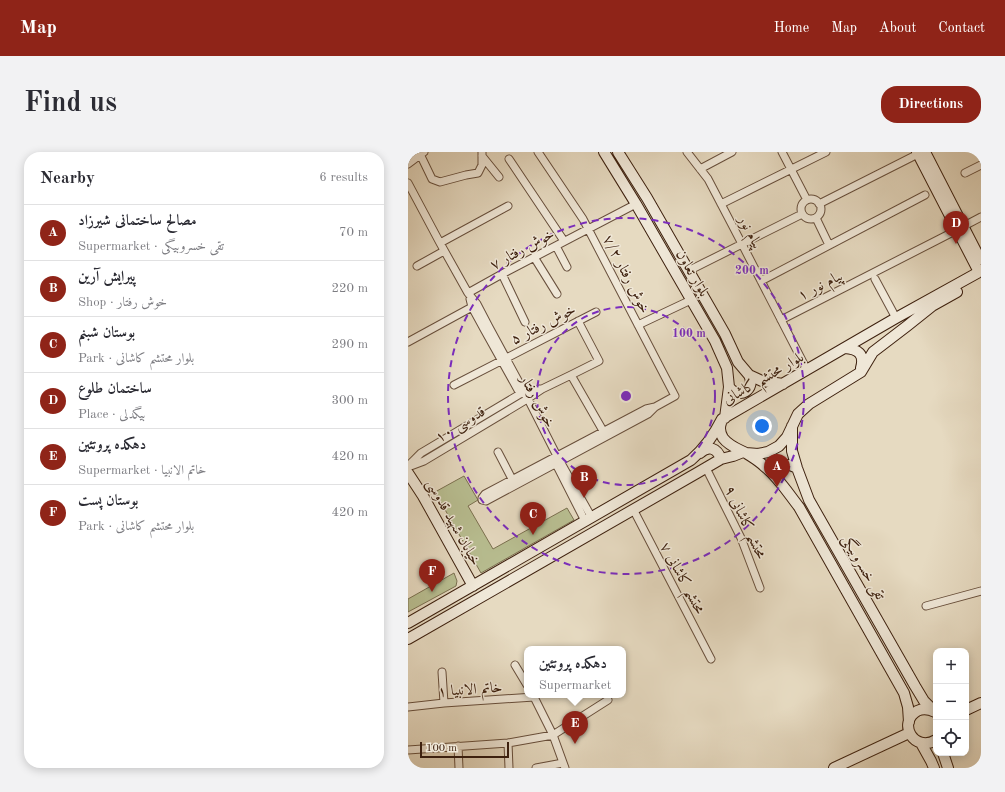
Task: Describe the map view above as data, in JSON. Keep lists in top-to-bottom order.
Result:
{
  "streets": {
    "main road": [
      "بلوار تعاون",
      "بلوار محتشم کاشانی",
      "خیابان شهید قدوسی",
      "تقی خسروبیگی"
    ],
    "street": [
      "پیام نور",
      "خوش رفتار ۷",
      "خوش رفتار ۷/۲",
      "پیام نور ۱",
      "خوش رفتار ۵",
      "خوش رفتار",
      "قدوسی ۱۰",
      "محتشم کاشانی ۹",
      "محتشم کاشانی ۷",
      "خاتم الانبیا ۱"
    ]
  },
  "crossings": [
    ["پیام نور", "پیام نور ۱"],
    ["پیام نور", "بلوار محتشم کاشانی"],
    ["خوش رفتار ۷", "بلوار تعاون"],
    ["خوش رفتار ۷", "خوش رفتار ۷/۲"],
    ["خوش رفتار ۷", "خوش رفتار"],
    ["بلوار تعاون", "بلوار محتشم کاشانی"],
    ["بلوار تعاون", "تقی خسروبیگی"],
    ["خوش رفتار ۵", "خوش رفتار"],
    ["خوش رفتار ۵", "قدوسی ۱۰"],
    ["بلوار محتشم کاشانی", "خوش رفتار"],
    ["بلوار محتشم کاشانی", "خیابان شهید قدوسی"],
    ["بلوار محتشم کاشانی", "تقی خسروبیگی"],
    ["خوش رفتار", "قدوسی ۱۰"]
  ],
  "scale_bar": "100 m",
  "page": {
    "header": "Map",
    "nav": [
      "Home",
      "Map",
      "About",
      "Contact"
    ],
    "buttons": "Directions",
    "title": "Find us",
    "heading": ["Nearby", "6 results"],
    "list": [
      {
        "mark": "A",
        "name": "مصالح ساختمانی شیرزاد",
        "note": "Supermarket · تقی خسروبیگی",
        "value": "70 m"
      },
      {
        "mark": "B",
        "name": "پیرایش آرین",
        "note": "Shop · خوش رفتار",
        "value": "220 m"
      },
      {
        "mark": "C",
        "name": "بوستان شبنم",
        "note": "Park · بلوار محتشم کاشانی",
        "value": "290 m"
      },
      {
        "mark": "D",
        "name": "ساختمان طلوع",
        "note": "Place · بیگدلی",
        "value": "300 m"
      },
      {
        "mark": "E",
        "name": "دهکده پروتئین",
        "note": "Supermarket · خاتم الانبیا",
        "value": "420 m"
      },
      {
        "mark": "F",
        "name": "بوستان پست",
        "note": "Park · بلوار محتشم کاشانی",
        "value": "420 m"
      }
    ],
    "pins": [
      "D",
      "A",
      "B",
      "C",
      "F",
      "E"
    ],
    "popup": ["دهکده پروتئین", "Supermarket"],
    "map_buttons": ["+", "−"],
    "scale": "100 m"
  },
  "rings": ["200 m", "100 m"]
}
